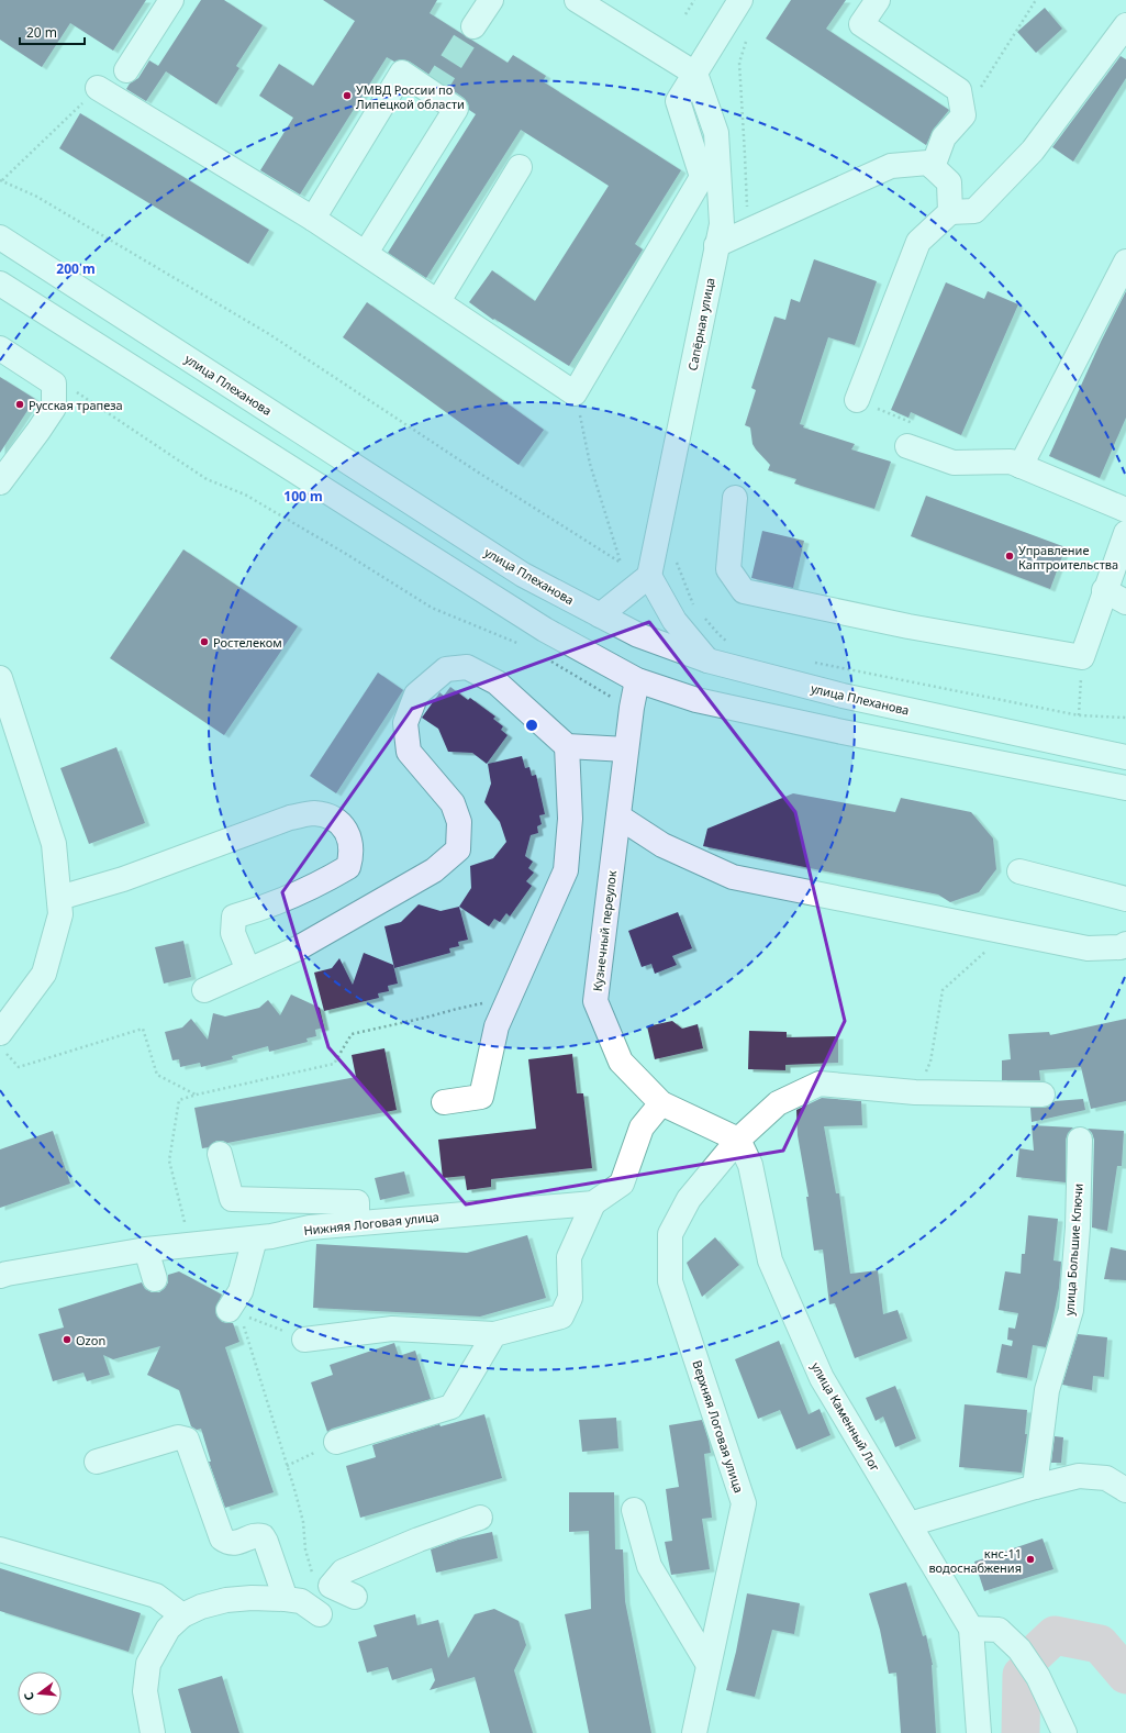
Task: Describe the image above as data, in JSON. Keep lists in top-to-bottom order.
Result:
{
  "streets": {
    "street": [
      "Сапёрная улица",
      "улица Плеханова",
      "Кузнечный переулок",
      "Нижняя Логовая улица",
      "улица Большие Ключи",
      "улица Каменный Лог",
      "Верхняя Логовая улица"
    ]
  },
  "crossings": [
    ["Кузнечный переулок", "Нижняя Логовая улица"],
    ["Кузнечный переулок", "улица Каменный Лог"],
    ["Кузнечный переулок", "Верхняя Логовая улица"],
    ["улица Каменный Лог", "Верхняя Логовая улица"]
  ],
  "places": [
    "УМВД России по Липецкой области",
    "Русская трапеза",
    "Управление Каптроительства",
    "Ростелеком",
    "Ozon",
    "кнс-11 водоснабжения"
  ],
  "scale_bar": "20 m",
  "north": "left",
  "rings": ["200 m", "100 m"]
}
